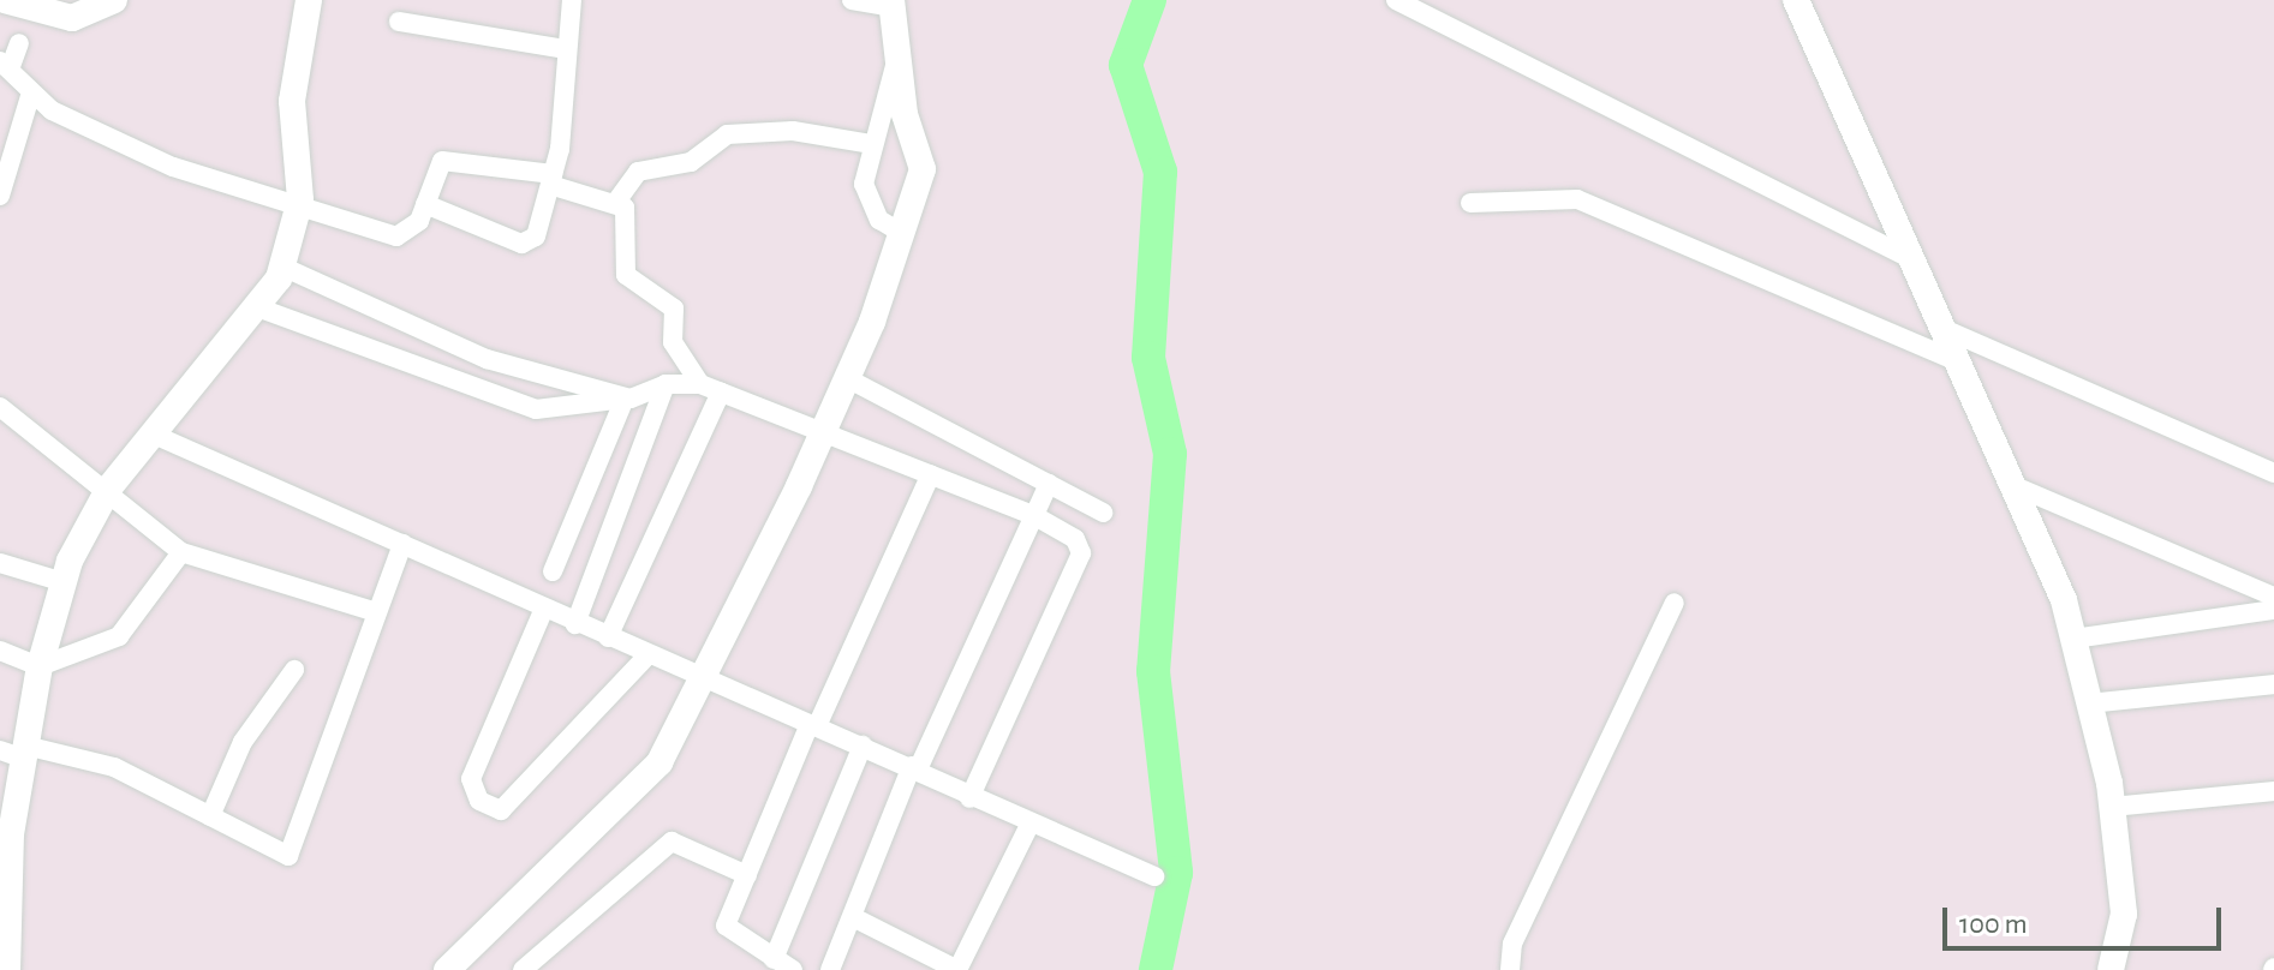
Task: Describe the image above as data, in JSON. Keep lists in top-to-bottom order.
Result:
{
  "scale_bar": "100 m"
}
